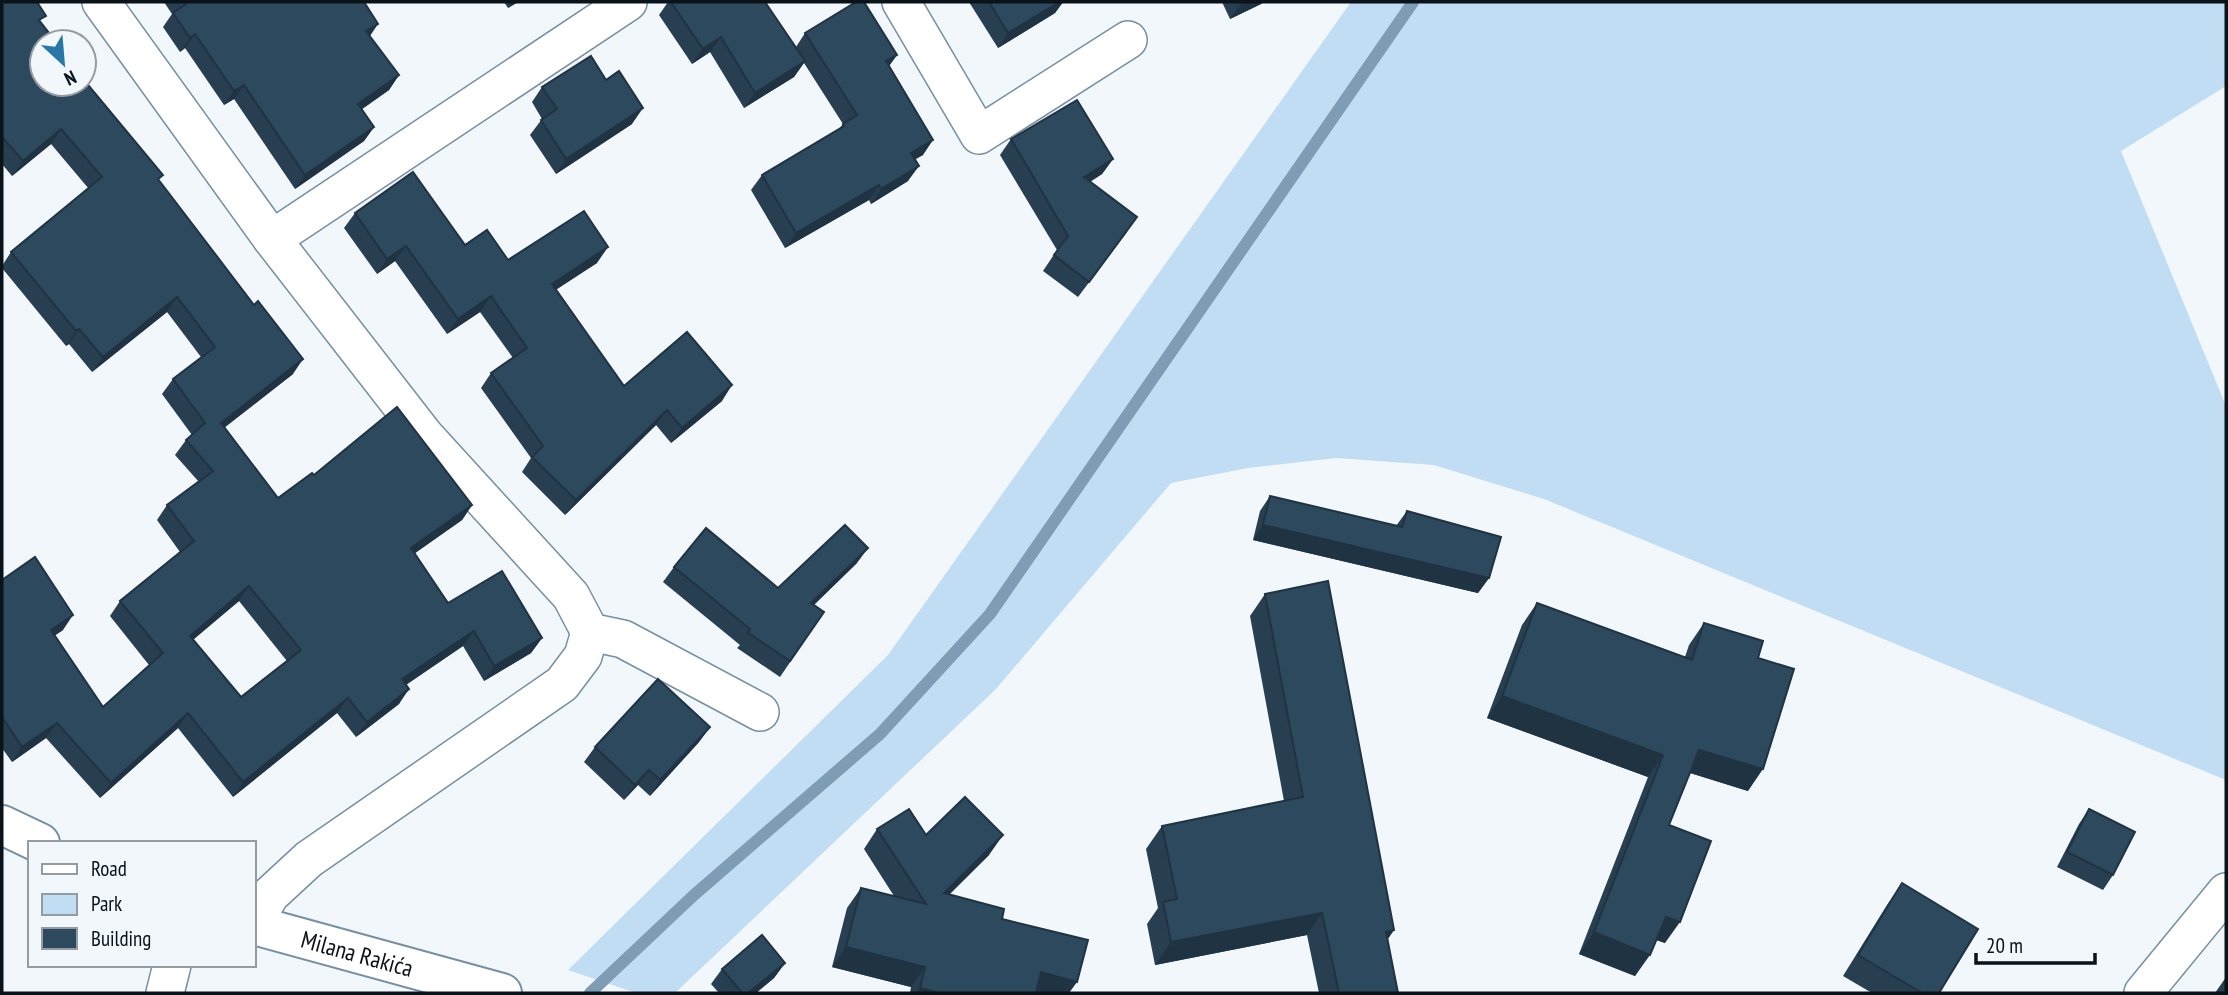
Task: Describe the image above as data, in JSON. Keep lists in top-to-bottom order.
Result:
{
  "streets": {
    "main road": ["Milana Rakića"]
  },
  "legend": ["Road", "Park", "Building"],
  "scale_bar": "20 m",
  "north": "bottom right"
}
